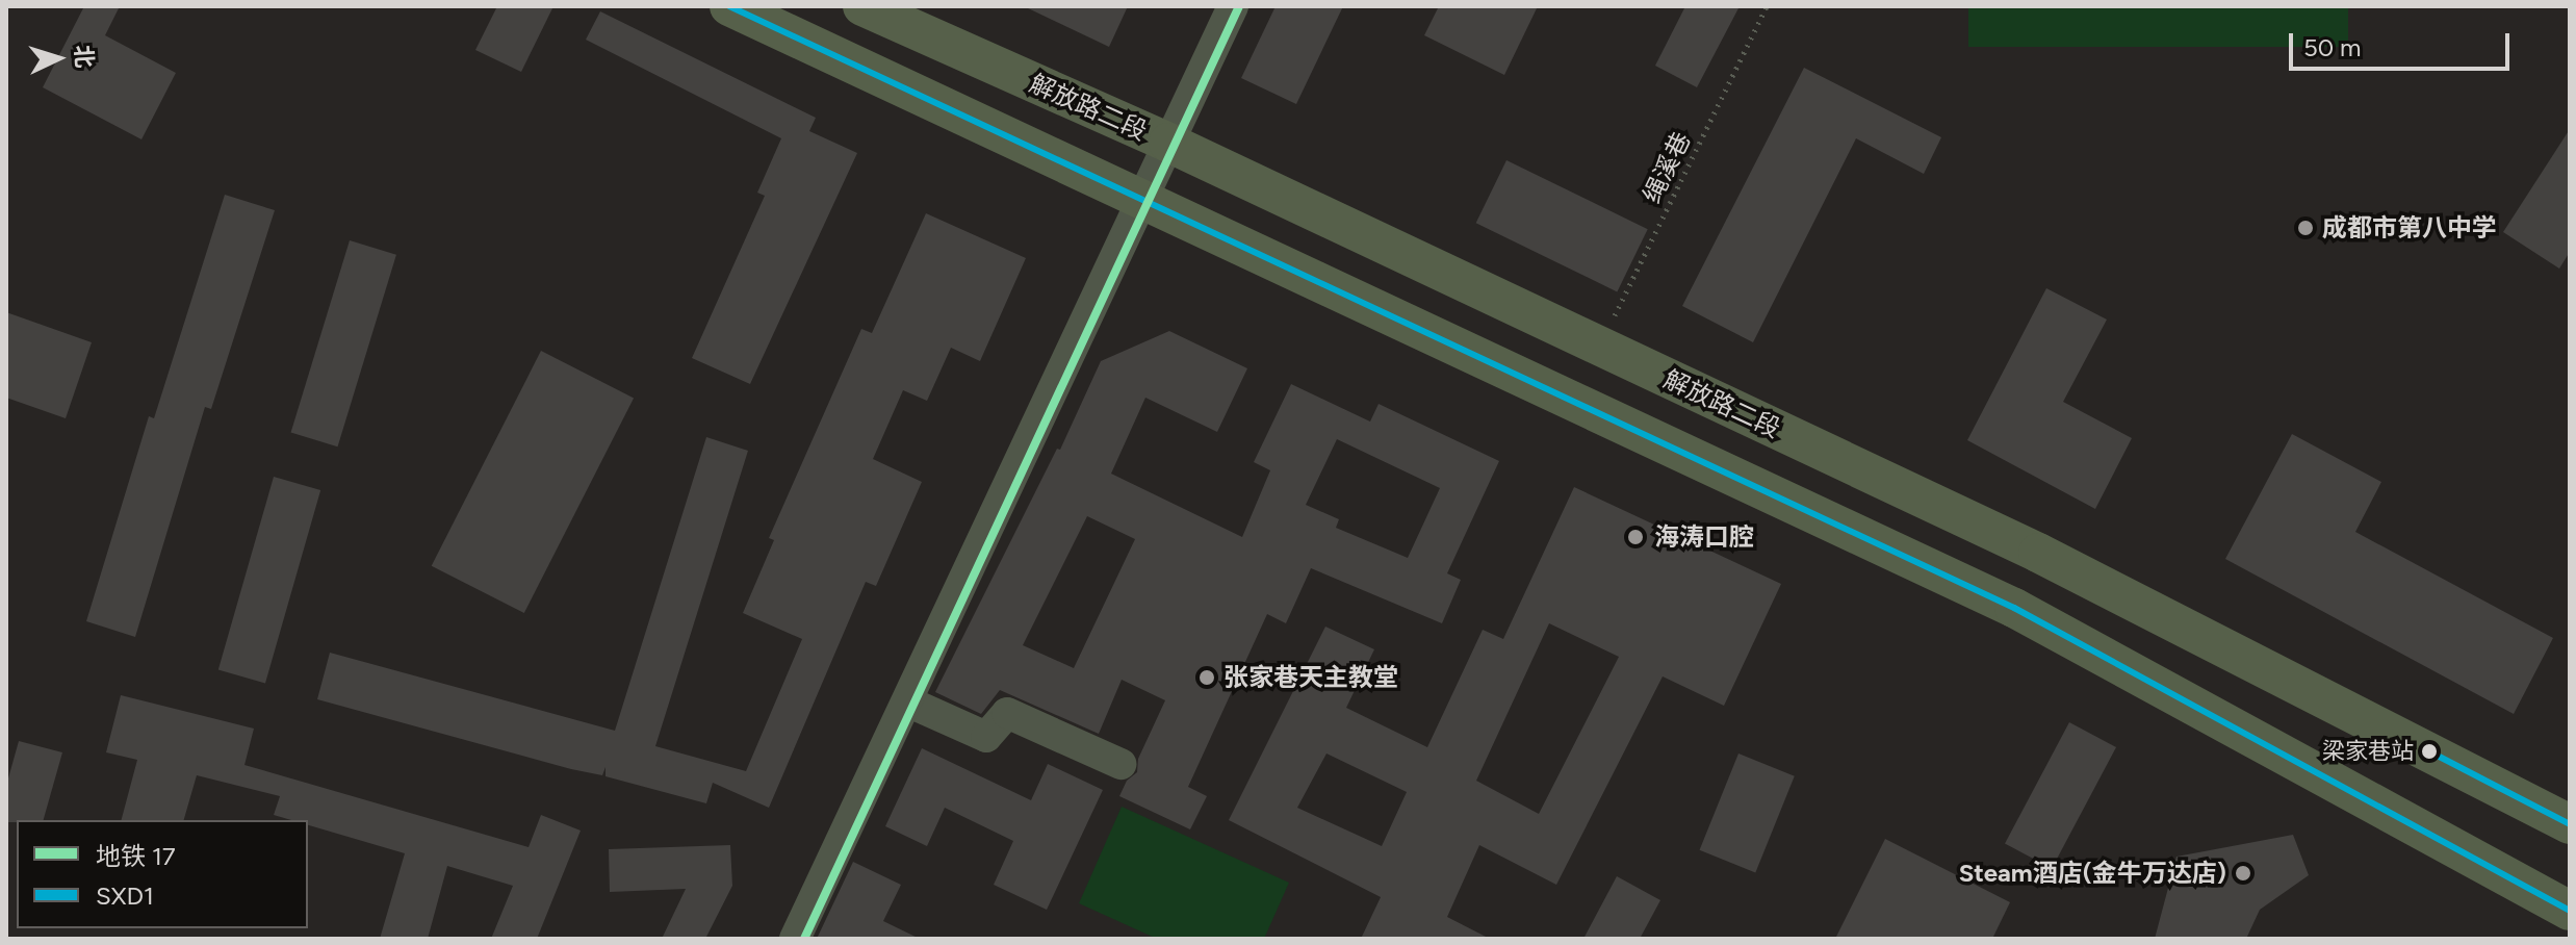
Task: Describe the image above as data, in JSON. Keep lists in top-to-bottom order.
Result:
{
  "streets": {
    "main road": ["解放路二段"],
    "path": ["绳溪巷"]
  },
  "crossings": [
    ["解放路二段", "绳溪巷"]
  ],
  "places": [
    "成都市第八中学",
    "海涛口腔",
    "张家巷天主教堂",
    "梁家巷站",
    "Steam酒店(金牛万达店)"
  ],
  "lines": ["metro line 17", "transit line SXD1"],
  "legend": ["地铁 17", "SXD1"],
  "scale_bar": "50 m",
  "north": "right"
}
